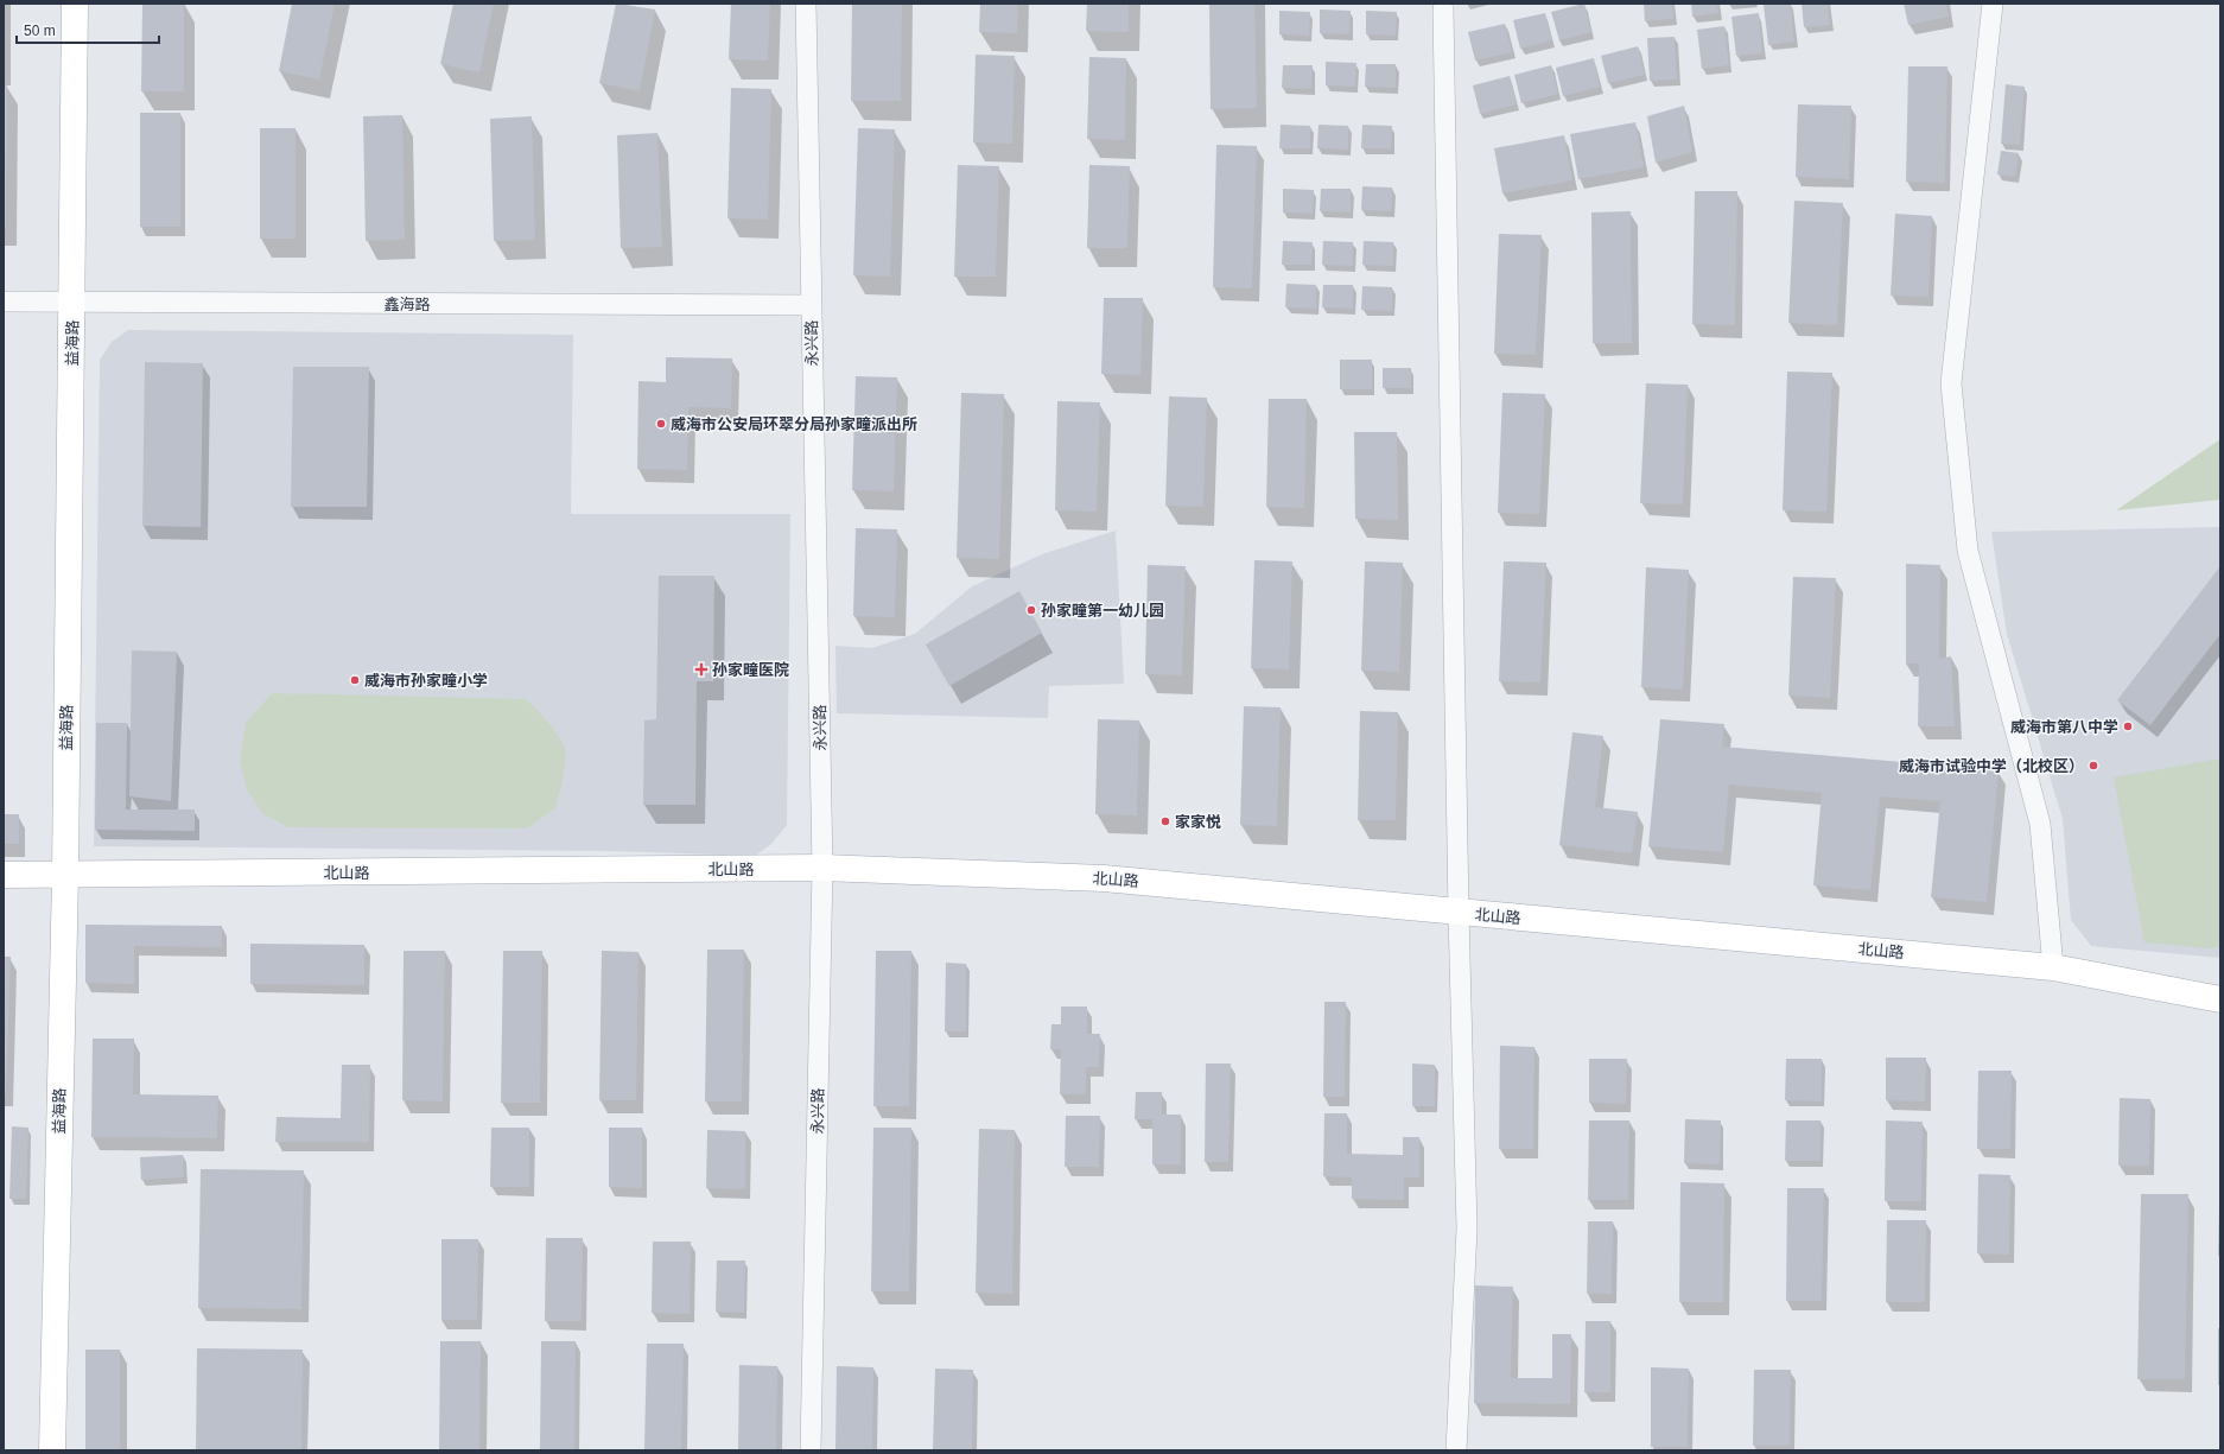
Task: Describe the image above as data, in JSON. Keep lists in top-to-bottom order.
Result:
{
  "streets": {
    "main road": ["益海路", "北山路"],
    "street": ["鑫海路", "永兴路"]
  },
  "crossings": [
    ["鑫海路", "益海路"],
    ["鑫海路", "永兴路"],
    ["益海路", "北山路"],
    ["永兴路", "北山路"]
  ],
  "places": {
    "other": [
      "威海市公安局环翠分局孙家疃派出所",
      "孙家疃第一幼儿园",
      "威海市孙家疃小学",
      "威海市第八中学",
      "威海市试验中学（北校区）",
      "家家悦"
    ],
    "health": ["孙家疃医院"]
  },
  "scale_bar": "50 m"
}
